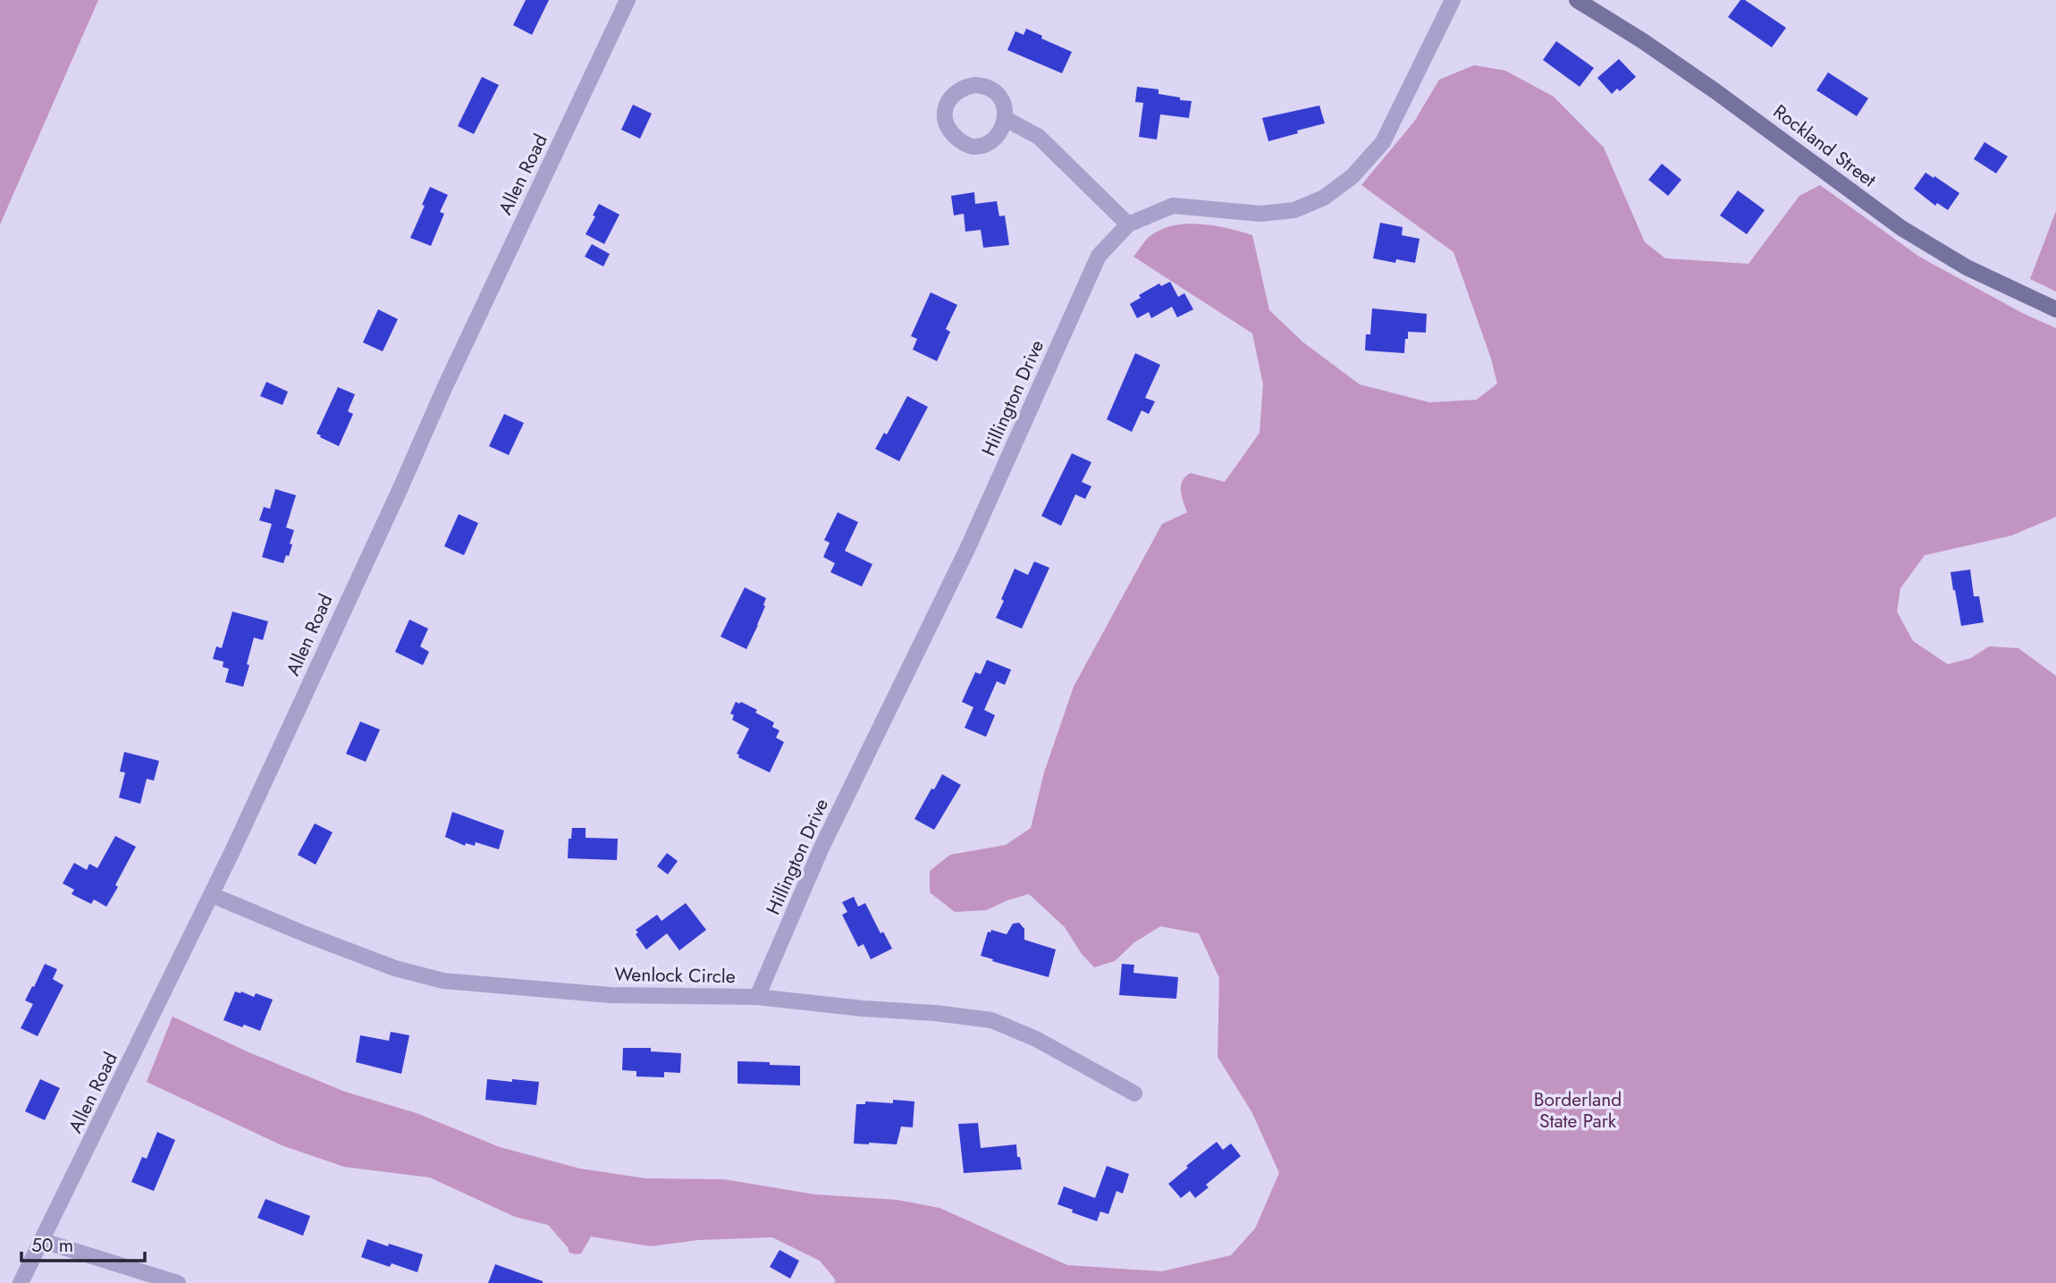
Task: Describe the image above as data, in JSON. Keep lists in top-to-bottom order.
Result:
{
  "streets": {
    "street": [
      "Rockland Street",
      "Allen Road",
      "Hillington Drive",
      "Wenlock Circle"
    ]
  },
  "crossings": [
    ["Allen Road", "Wenlock Circle"],
    ["Hillington Drive", "Wenlock Circle"]
  ],
  "parks": ["Borderland State Park"],
  "scale_bar": "50 m"
}
